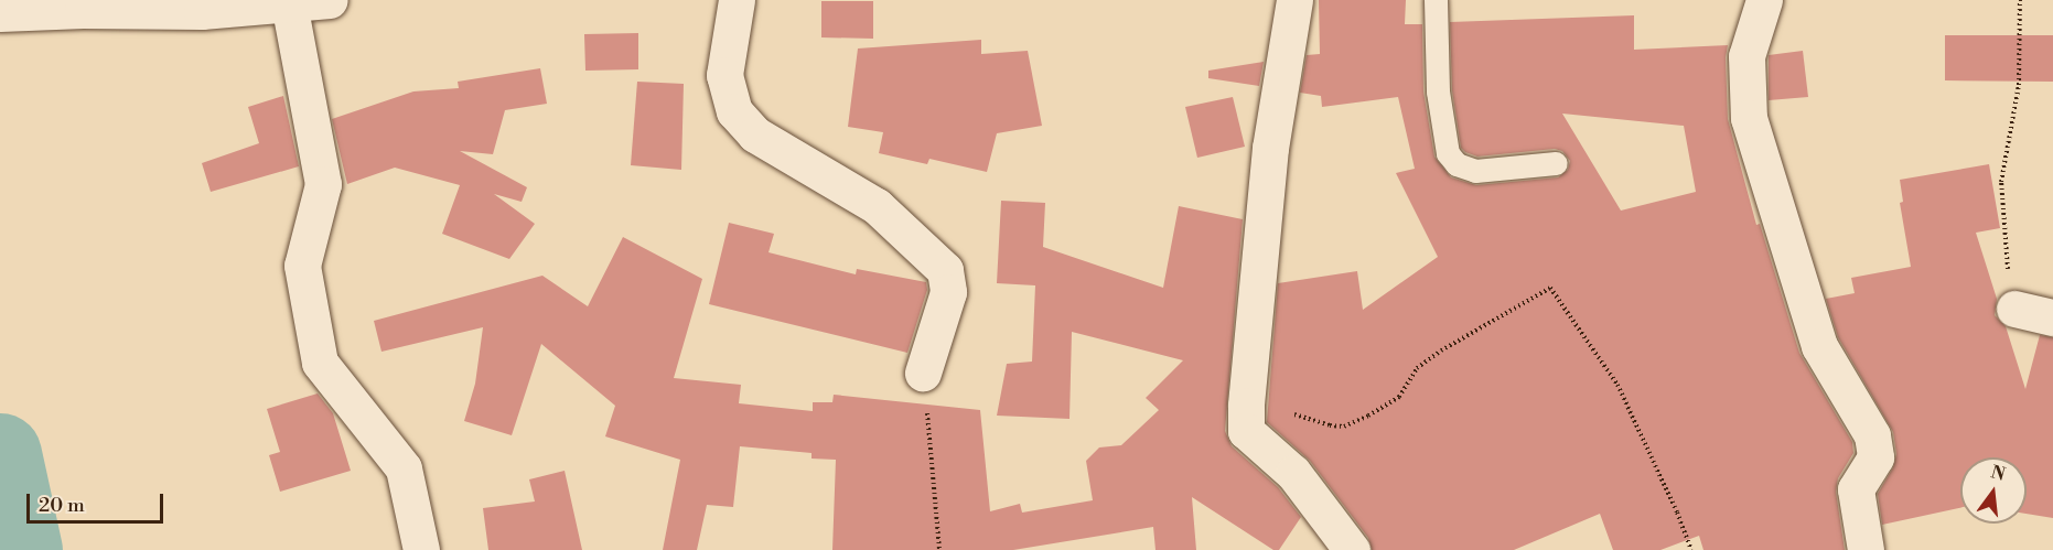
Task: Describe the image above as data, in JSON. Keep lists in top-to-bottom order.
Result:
{
  "scale_bar": "20 m",
  "north": "top"
}
